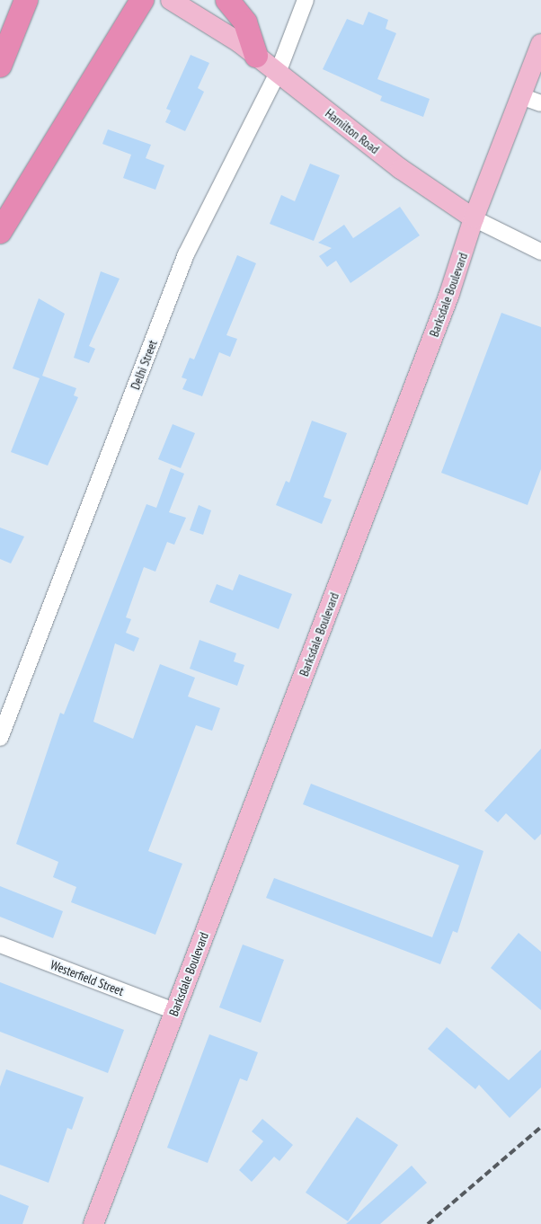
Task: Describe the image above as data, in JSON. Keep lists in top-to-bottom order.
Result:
{
  "streets": {
    "main road": ["Hamilton Road", "Barksdale Boulevard"],
    "street": ["Delhi Street", "Westerfield Street"]
  },
  "crossings": [
    ["Hamilton Road", "Barksdale Boulevard"],
    ["Hamilton Road", "Delhi Street"],
    ["Barksdale Boulevard", "Westerfield Street"]
  ]
}
